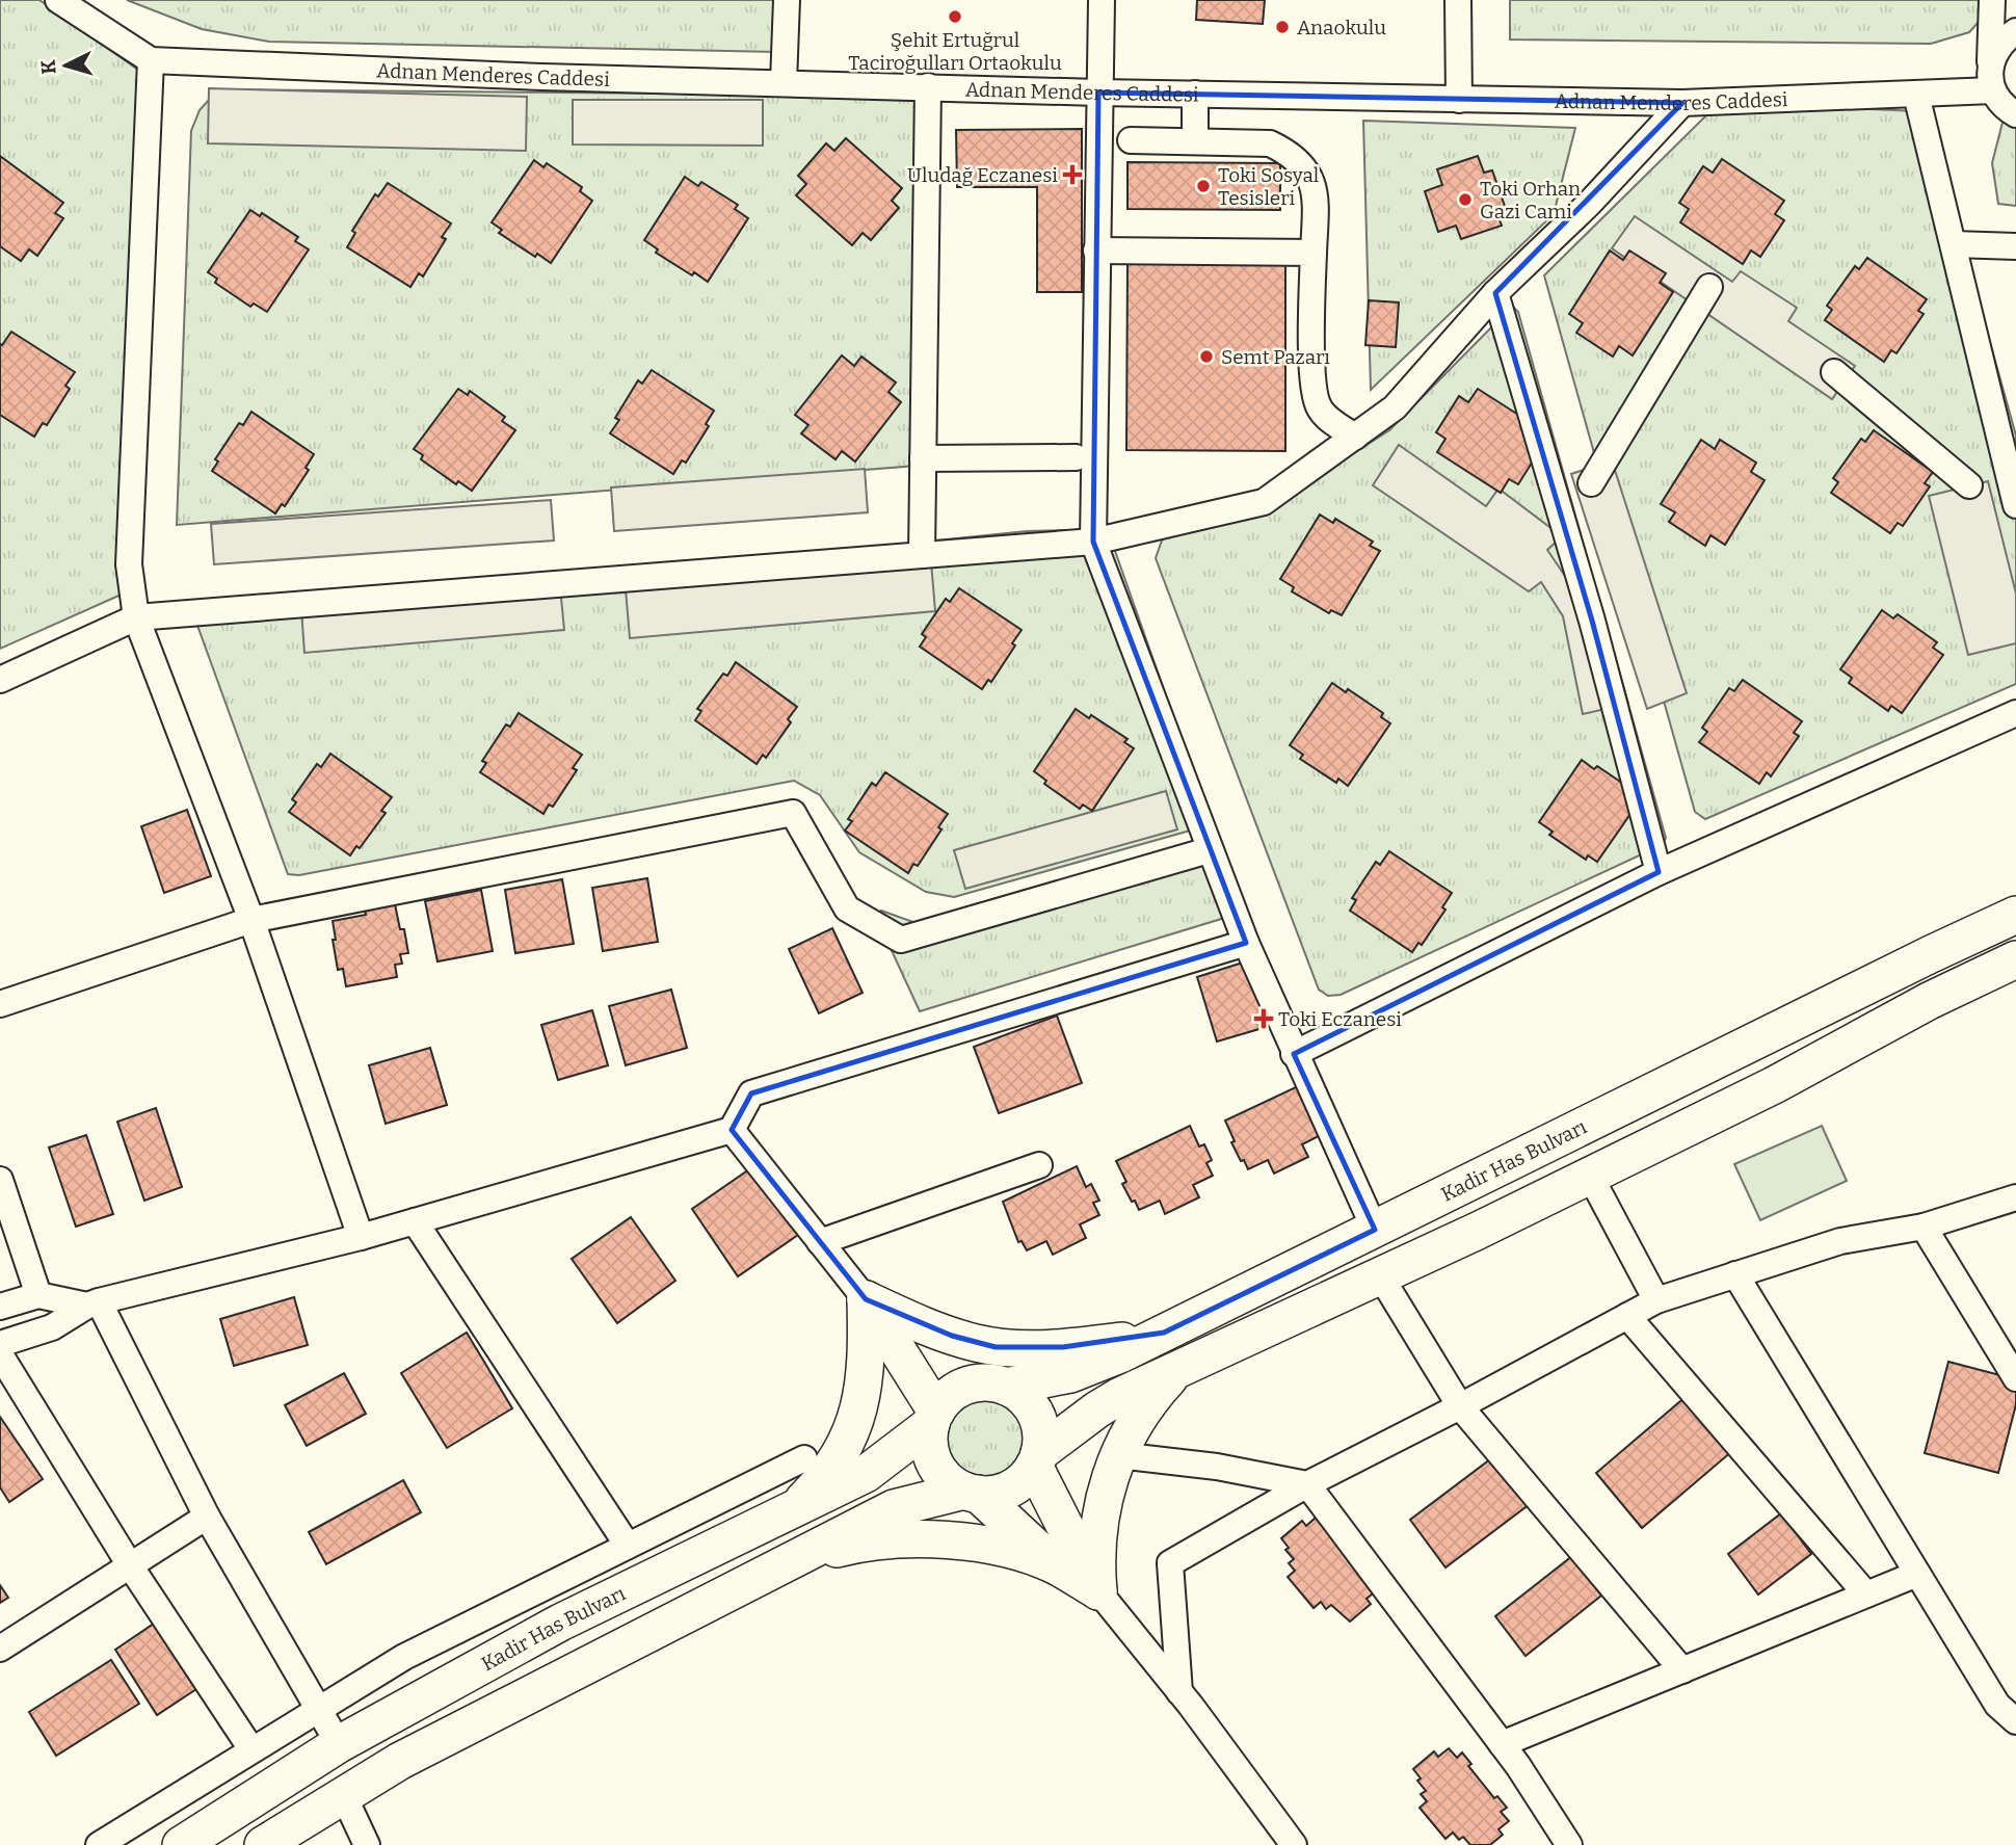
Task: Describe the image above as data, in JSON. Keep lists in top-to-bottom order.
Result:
{
  "streets": {
    "highway": ["Kadir Has Bulvarı"],
    "street": ["Adnan Menderes Caddesi"]
  },
  "places": {
    "other": [
      "Şehit Ertuğrul Taciroğulları Ortaokulu",
      "Anaokulu",
      "Toki Sosyal Tesisleri",
      "Toki Orhan Gazi Cami",
      "Semt Pazarı"
    ],
    "health": ["Uludağ Eczanesi", "Toki Eczanesi"]
  },
  "north": "left"
}
